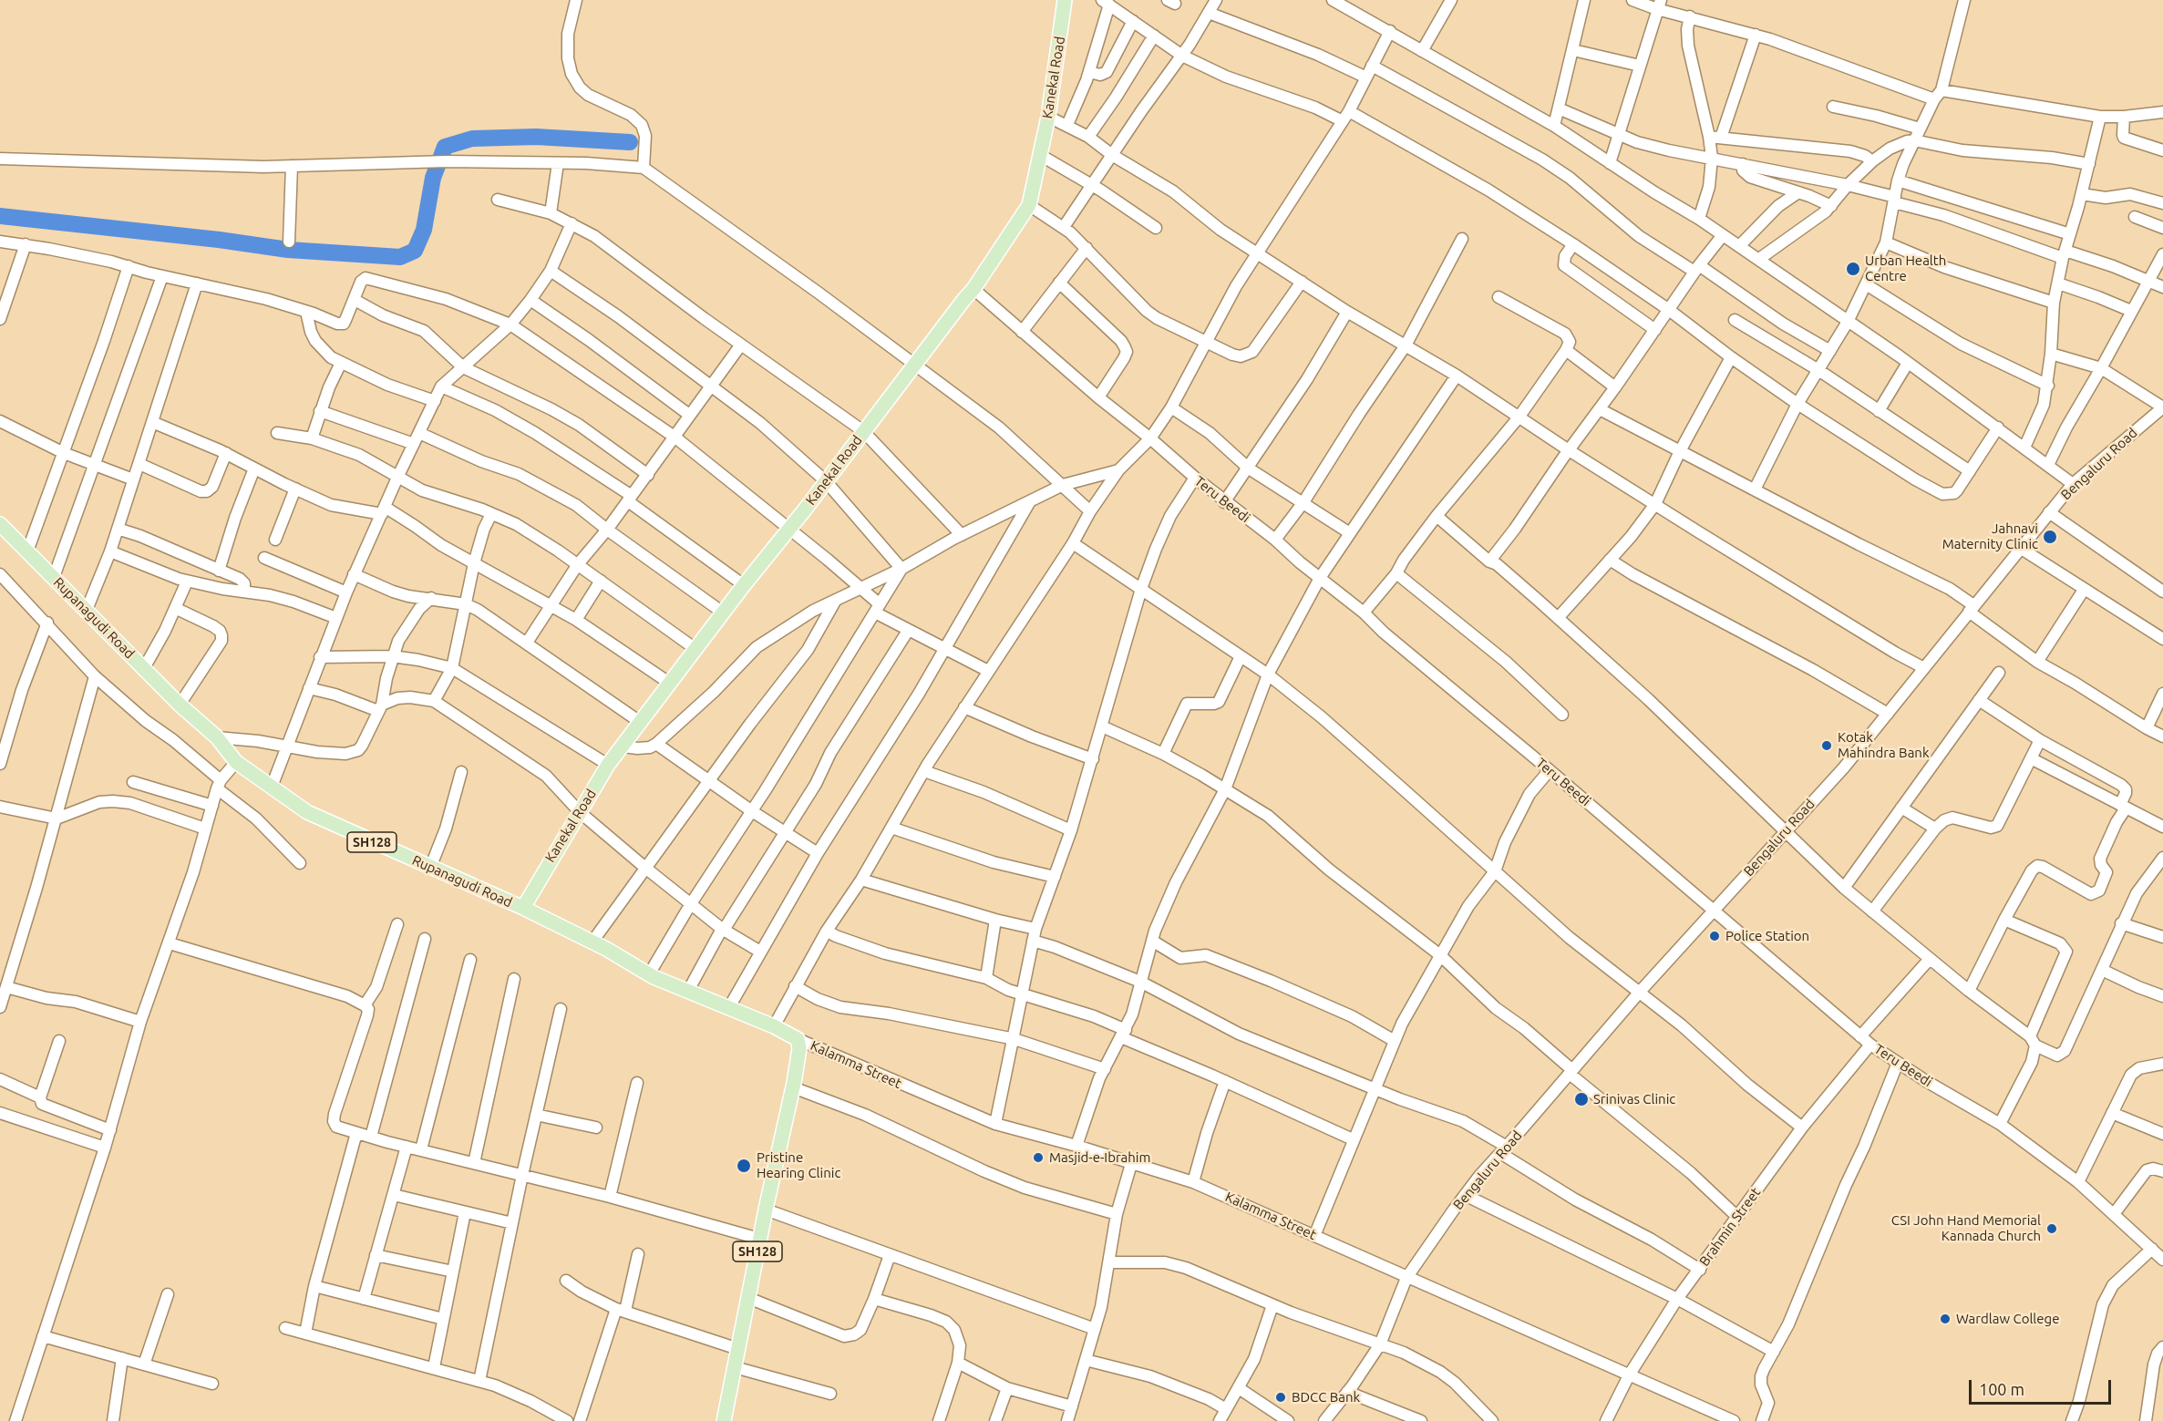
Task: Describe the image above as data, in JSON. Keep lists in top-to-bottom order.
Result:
{
  "streets": {
    "main road": ["Kanekal Road", "Rupanagudi Road", "SH128"],
    "street": [
      "Bengaluru Road",
      "Teru Beedi",
      "Kalamma Street",
      "Brahmin Street"
    ]
  },
  "crossings": [
    ["Kanekal Road", "Teru Beedi"],
    ["Kanekal Road", "Rupanagudi Road"],
    ["Bengaluru Road", "Teru Beedi"],
    ["Bengaluru Road", "Kalamma Street"],
    ["Teru Beedi", "Brahmin Street"],
    ["Rupanagudi Road", "SH128"],
    ["Rupanagudi Road", "Kalamma Street"],
    ["SH128", "Kalamma Street"],
    ["Kalamma Street", "Brahmin Street"]
  ],
  "places": [
    "Urban Health Centre",
    "Jahnavi Maternity Clinic",
    "Kotak Mahindra Bank",
    "Police Station",
    "Srinivas Clinic",
    "Masjid-e-Ibrahim",
    "Pristine Hearing Clinic",
    "CSI John Hand Memorial Kannada Church",
    "Wardlaw College",
    "BDCC Bank"
  ],
  "scale_bar": "100 m"
}
